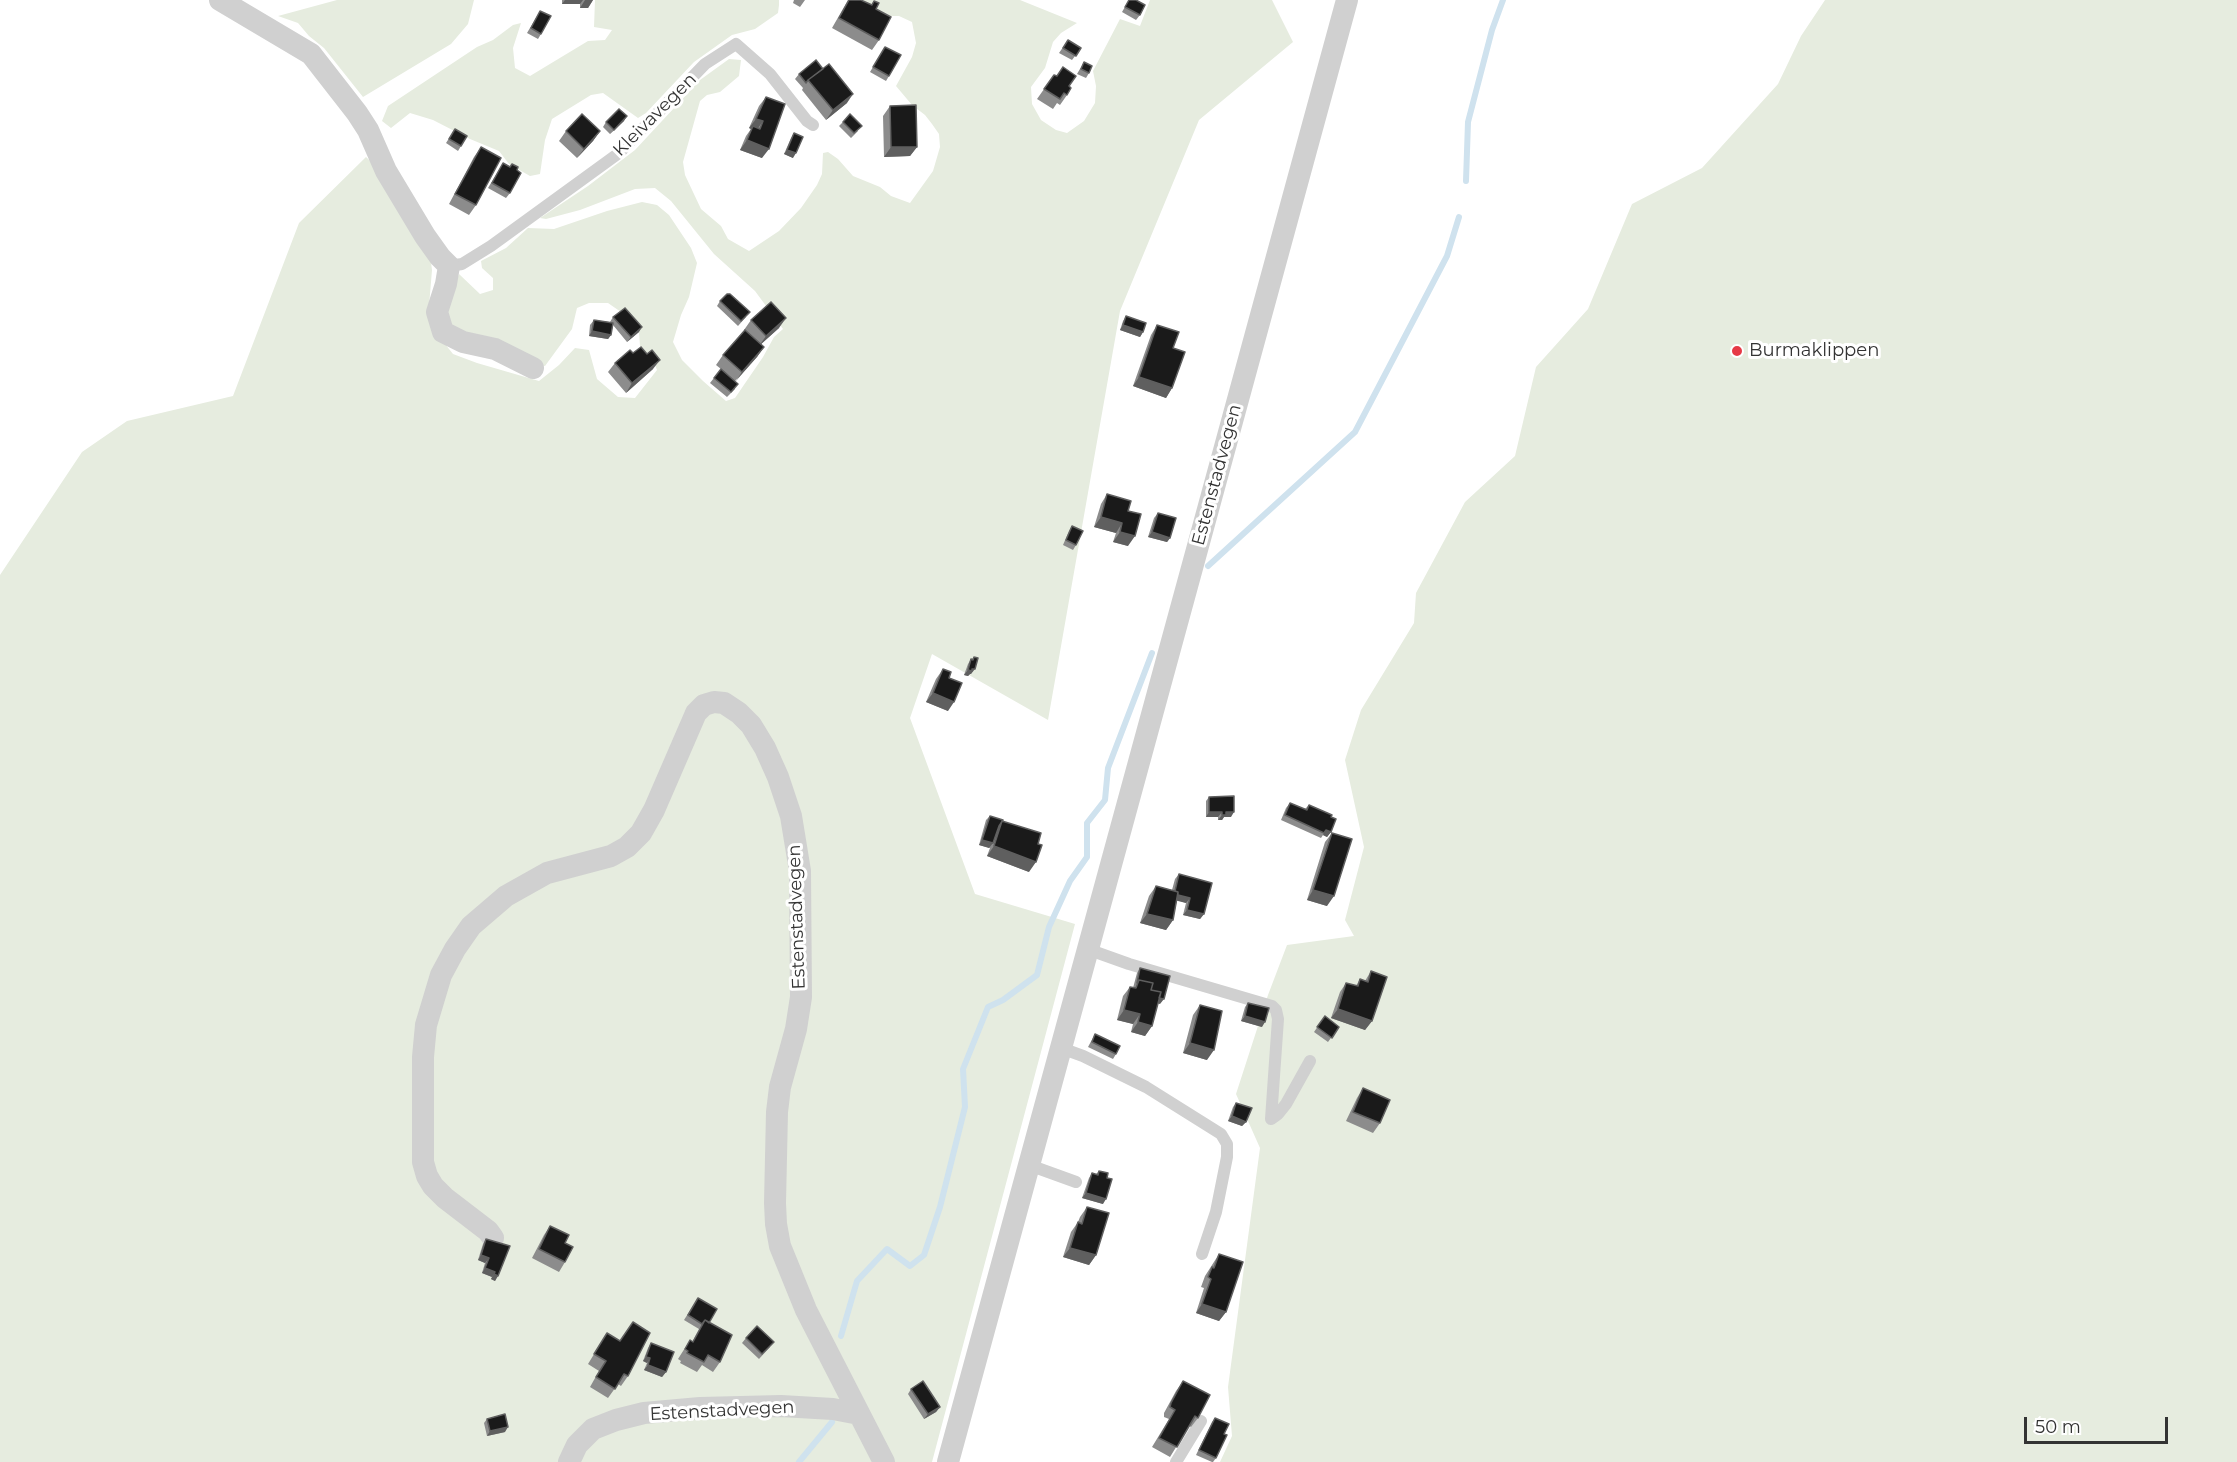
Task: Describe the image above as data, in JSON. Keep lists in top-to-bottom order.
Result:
{
  "streets": {
    "street": ["Estenstadvegen"],
    "lane": ["Kleivavegen"]
  },
  "places": ["Burmaklippen"],
  "scale_bar": "50 m"
}
